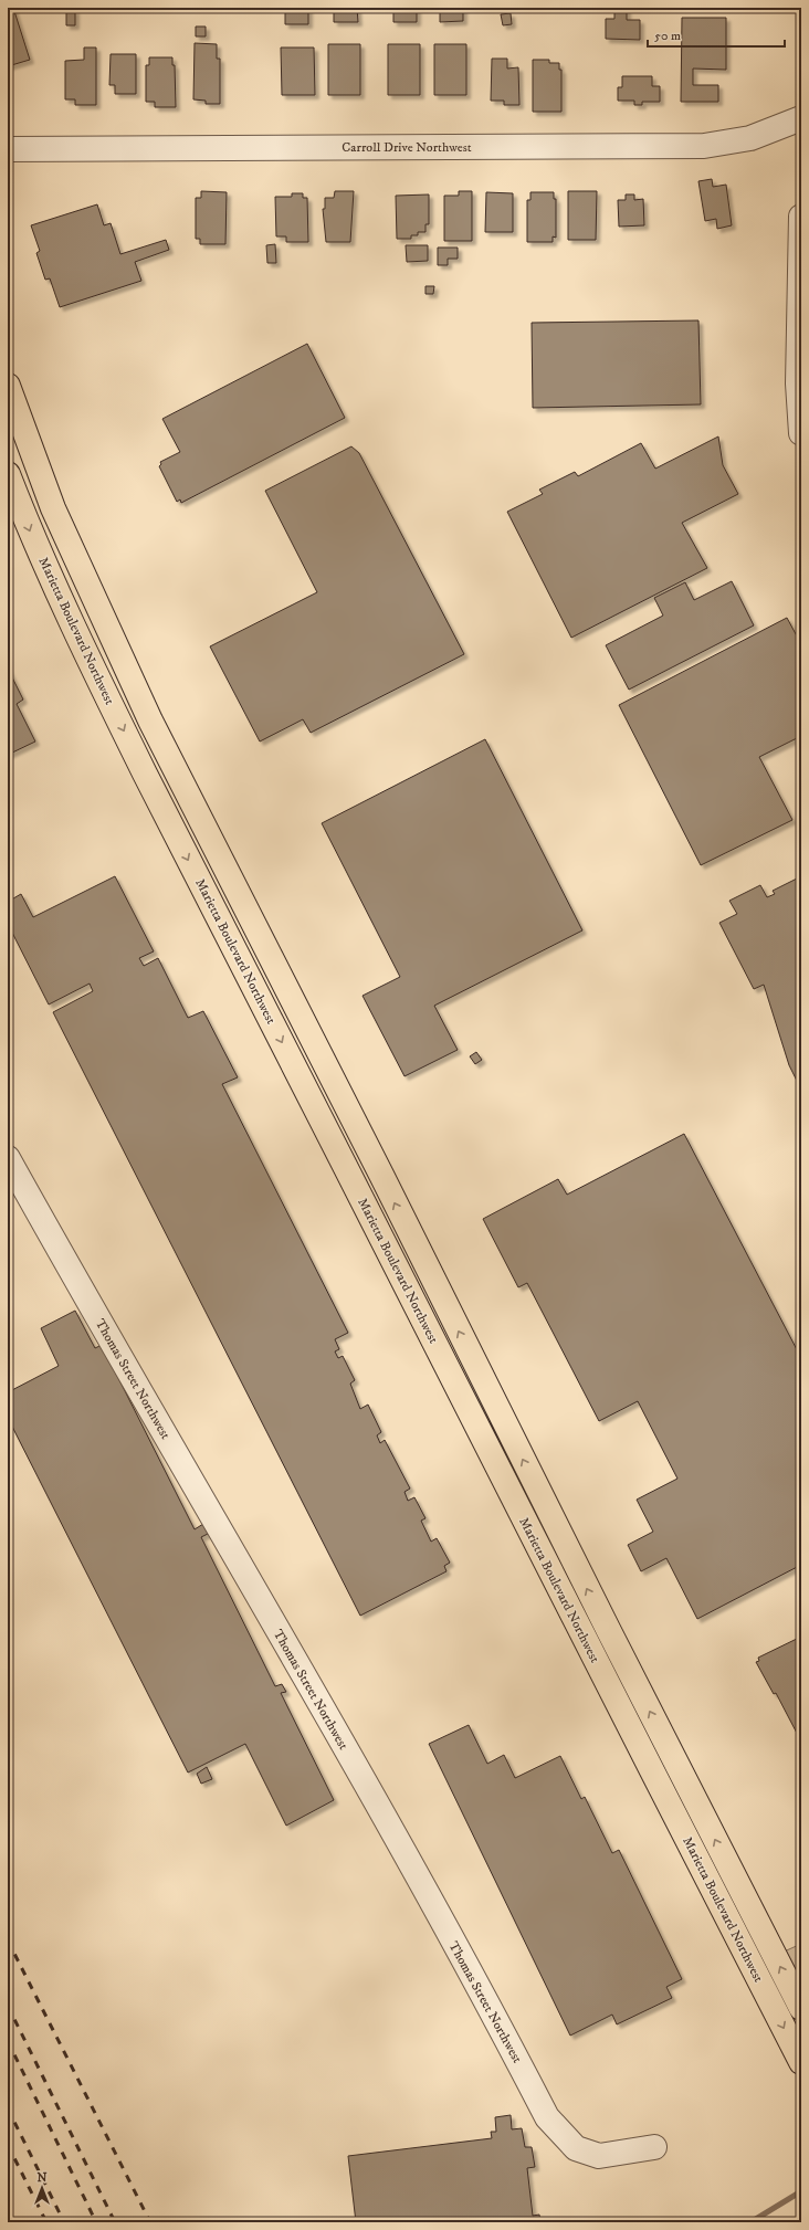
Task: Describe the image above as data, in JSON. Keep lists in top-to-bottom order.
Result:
{
  "streets": {
    "main road": ["Marietta Boulevard Northwest"],
    "street": ["Carroll Drive Northwest", "Thomas Street Northwest"]
  },
  "scale_bar": "50 m",
  "north": "top"
}
